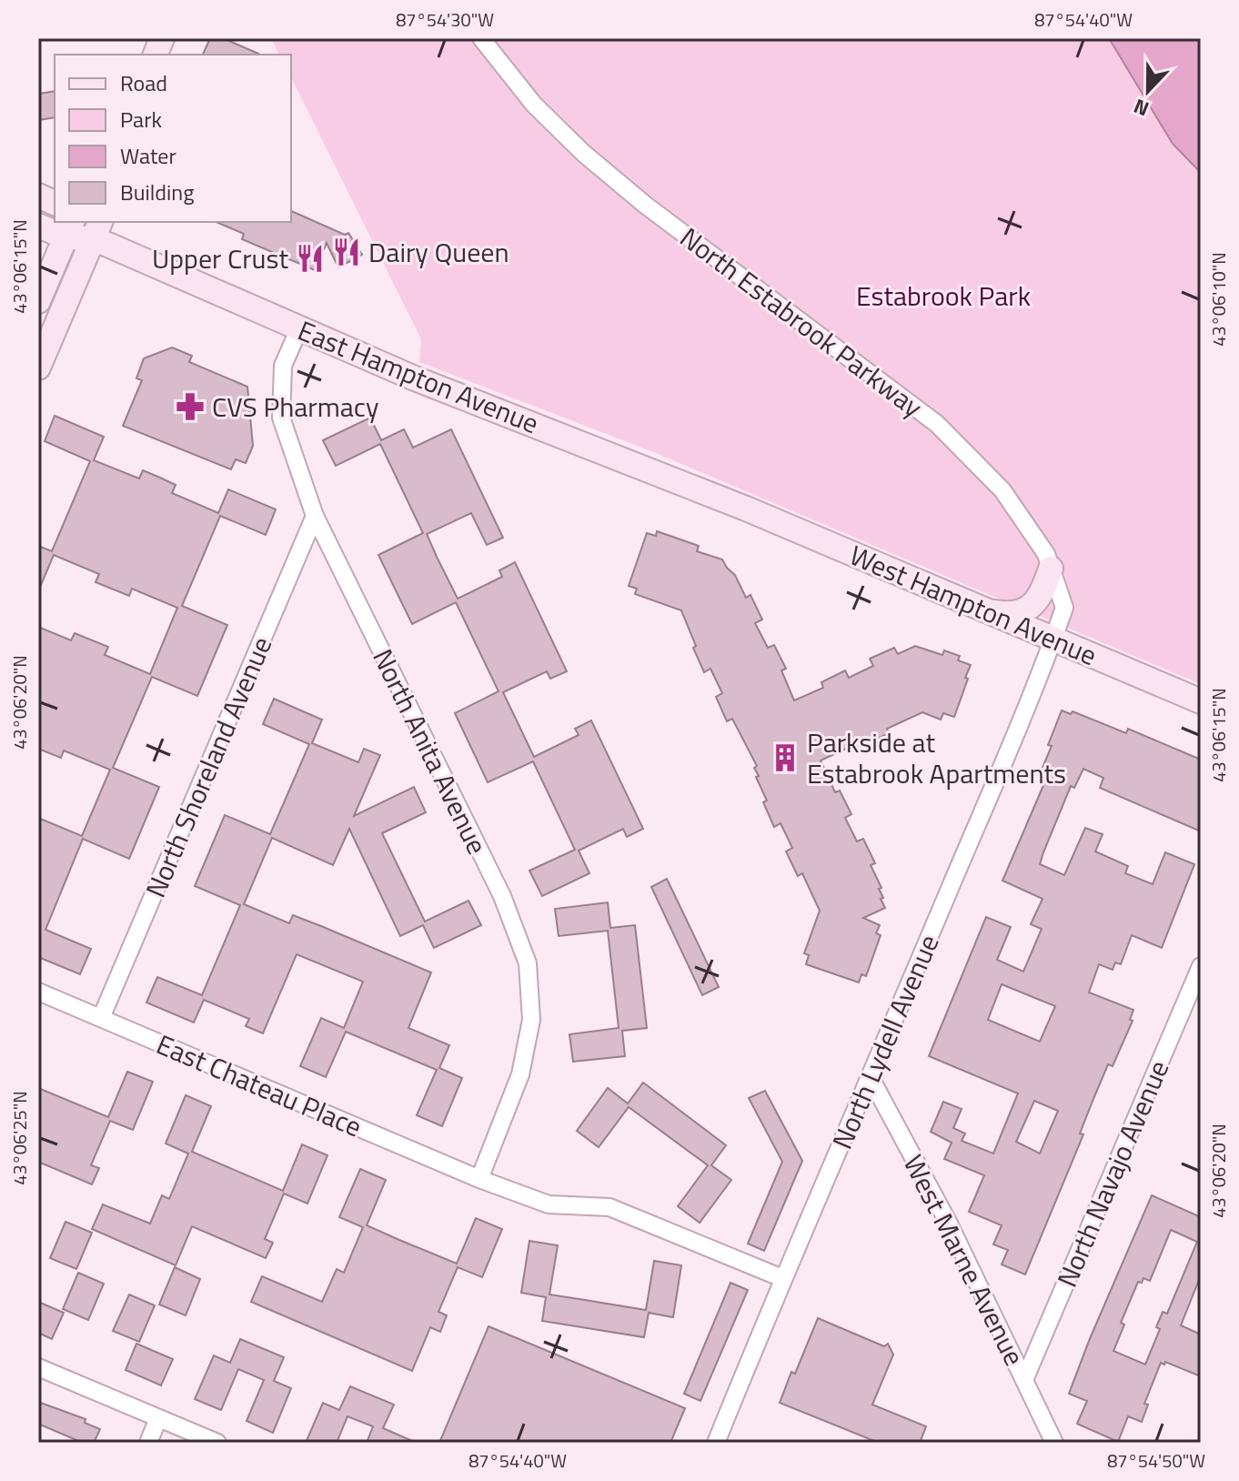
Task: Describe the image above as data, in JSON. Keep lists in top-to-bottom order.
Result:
{
  "streets": {
    "main road": ["East Hampton Avenue", "West Hampton Avenue"],
    "street": [
      "North Estabrook Parkway",
      "North Anita Avenue",
      "North Shoreland Avenue",
      "North Lydell Avenue",
      "East Chateau Place",
      "North Navajo Avenue",
      "West Marne Avenue"
    ]
  },
  "crossings": [
    ["North Estabrook Parkway", "West Hampton Avenue"],
    ["North Estabrook Parkway", "North Lydell Avenue"],
    ["East Hampton Avenue", "West Hampton Avenue"],
    ["East Hampton Avenue", "North Anita Avenue"],
    ["West Hampton Avenue", "North Lydell Avenue"],
    ["North Anita Avenue", "North Shoreland Avenue"],
    ["North Anita Avenue", "East Chateau Place"],
    ["North Shoreland Avenue", "East Chateau Place"],
    ["North Lydell Avenue", "East Chateau Place"],
    ["North Lydell Avenue", "West Marne Avenue"],
    ["North Navajo Avenue", "West Marne Avenue"]
  ],
  "parks": ["Estabrook Park"],
  "places": {
    "restaurant": ["Dairy Queen", "Upper Crust"],
    "pharmacy": ["CVS Pharmacy"],
    "building": ["Parkside at Estabrook Apartments"]
  },
  "legend": [
    "Road",
    "Park",
    "Water",
    "Building"
  ],
  "north": "bottom",
  "coordinates": [
    "87°54'30\"W",
    "87°54'40\"W",
    "43°06'15\"N",
    "43°06'10\"N",
    "43°06'20\"N",
    "43°06'25\"N",
    "87°54'50\"W"
  ]
}
